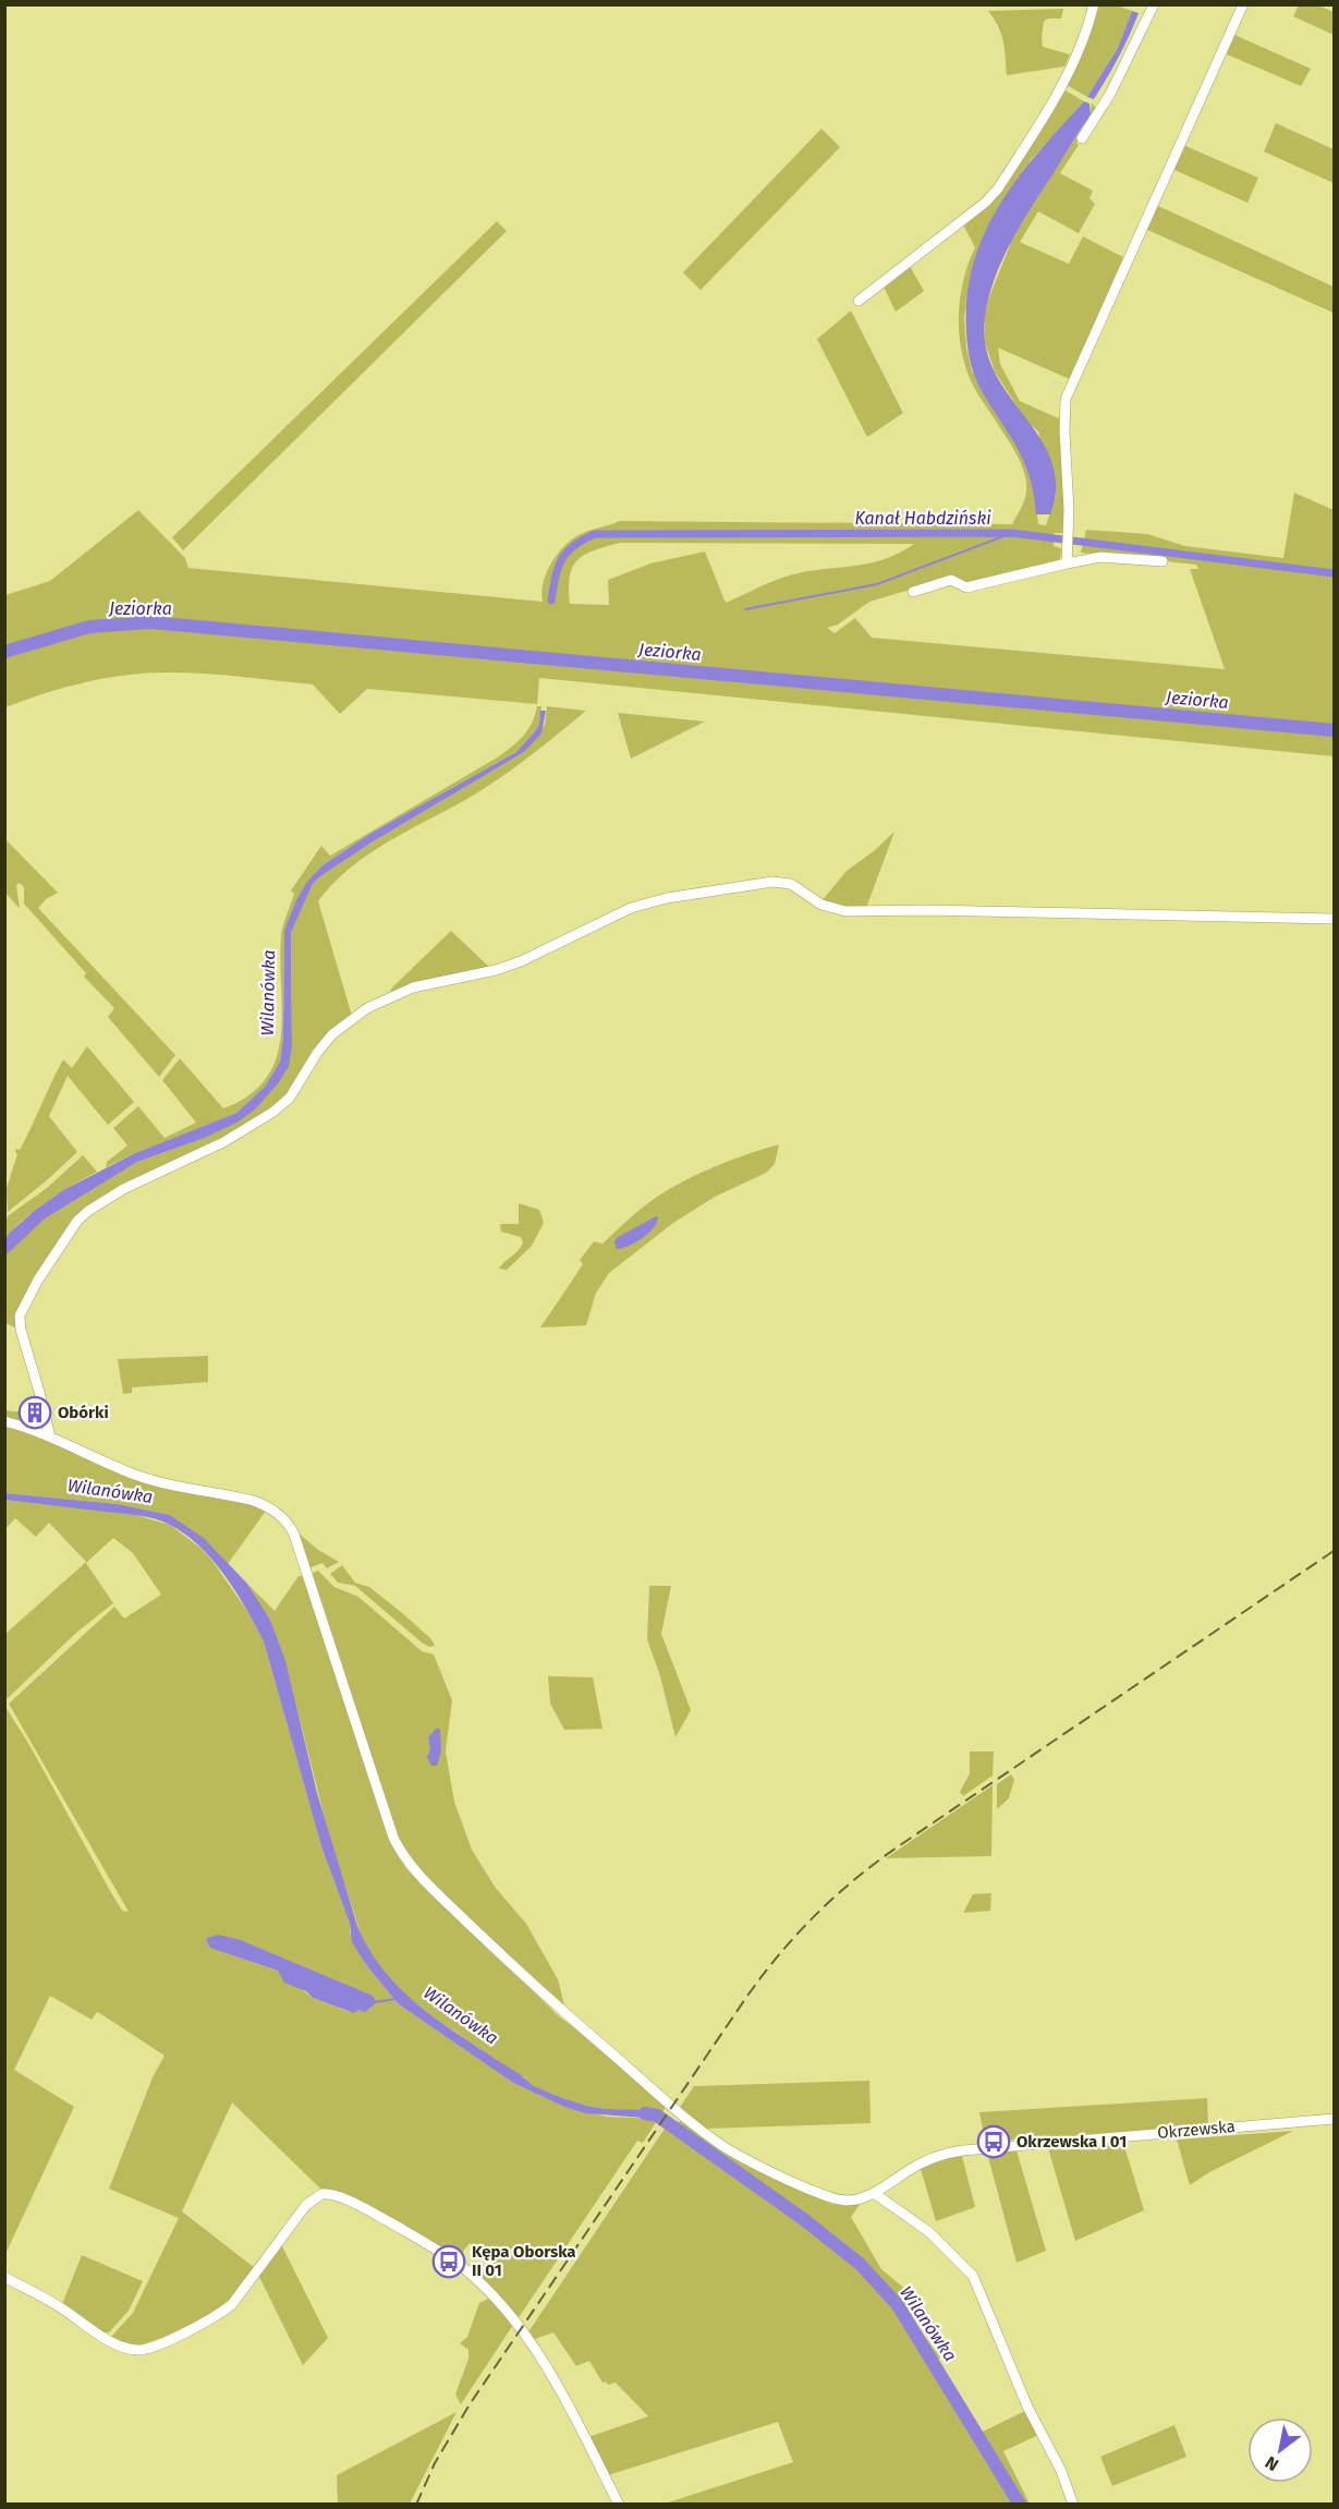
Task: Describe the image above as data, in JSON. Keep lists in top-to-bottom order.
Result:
{
  "streets": {
    "street": ["Okrzewska"]
  },
  "water": ["Kanał Habdziński", "Jeziorka", "Wilanówka"],
  "places": {
    "building": ["Obórki"],
    "bus stop": ["Okrzewska I 01", "Kępa Oborska II 01"]
  },
  "north": "bottom left"
}
